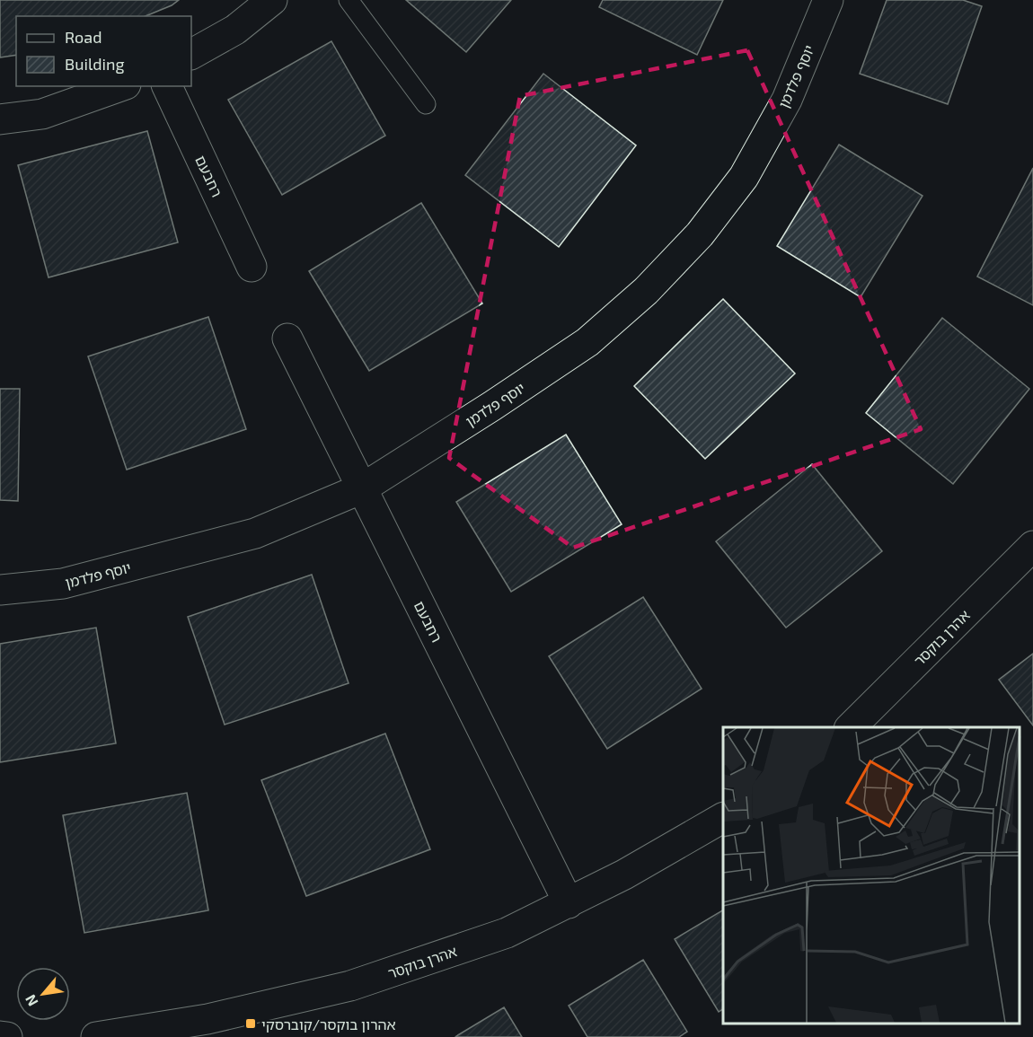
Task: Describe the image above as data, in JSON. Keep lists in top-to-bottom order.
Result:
{
  "streets": {
    "street": ["יוסף פלדמן", "רחבעם", "אהרן בוקסר"]
  },
  "crossings": [
    ["יוסף פלדמן", "רחבעם"],
    ["רחבעם", "אהרן בוקסר"]
  ],
  "places": {
    "transit": ["אהרון בוקסר/קוברסקי"]
  },
  "legend": ["Road", "Building"],
  "north": "bottom left"
}
